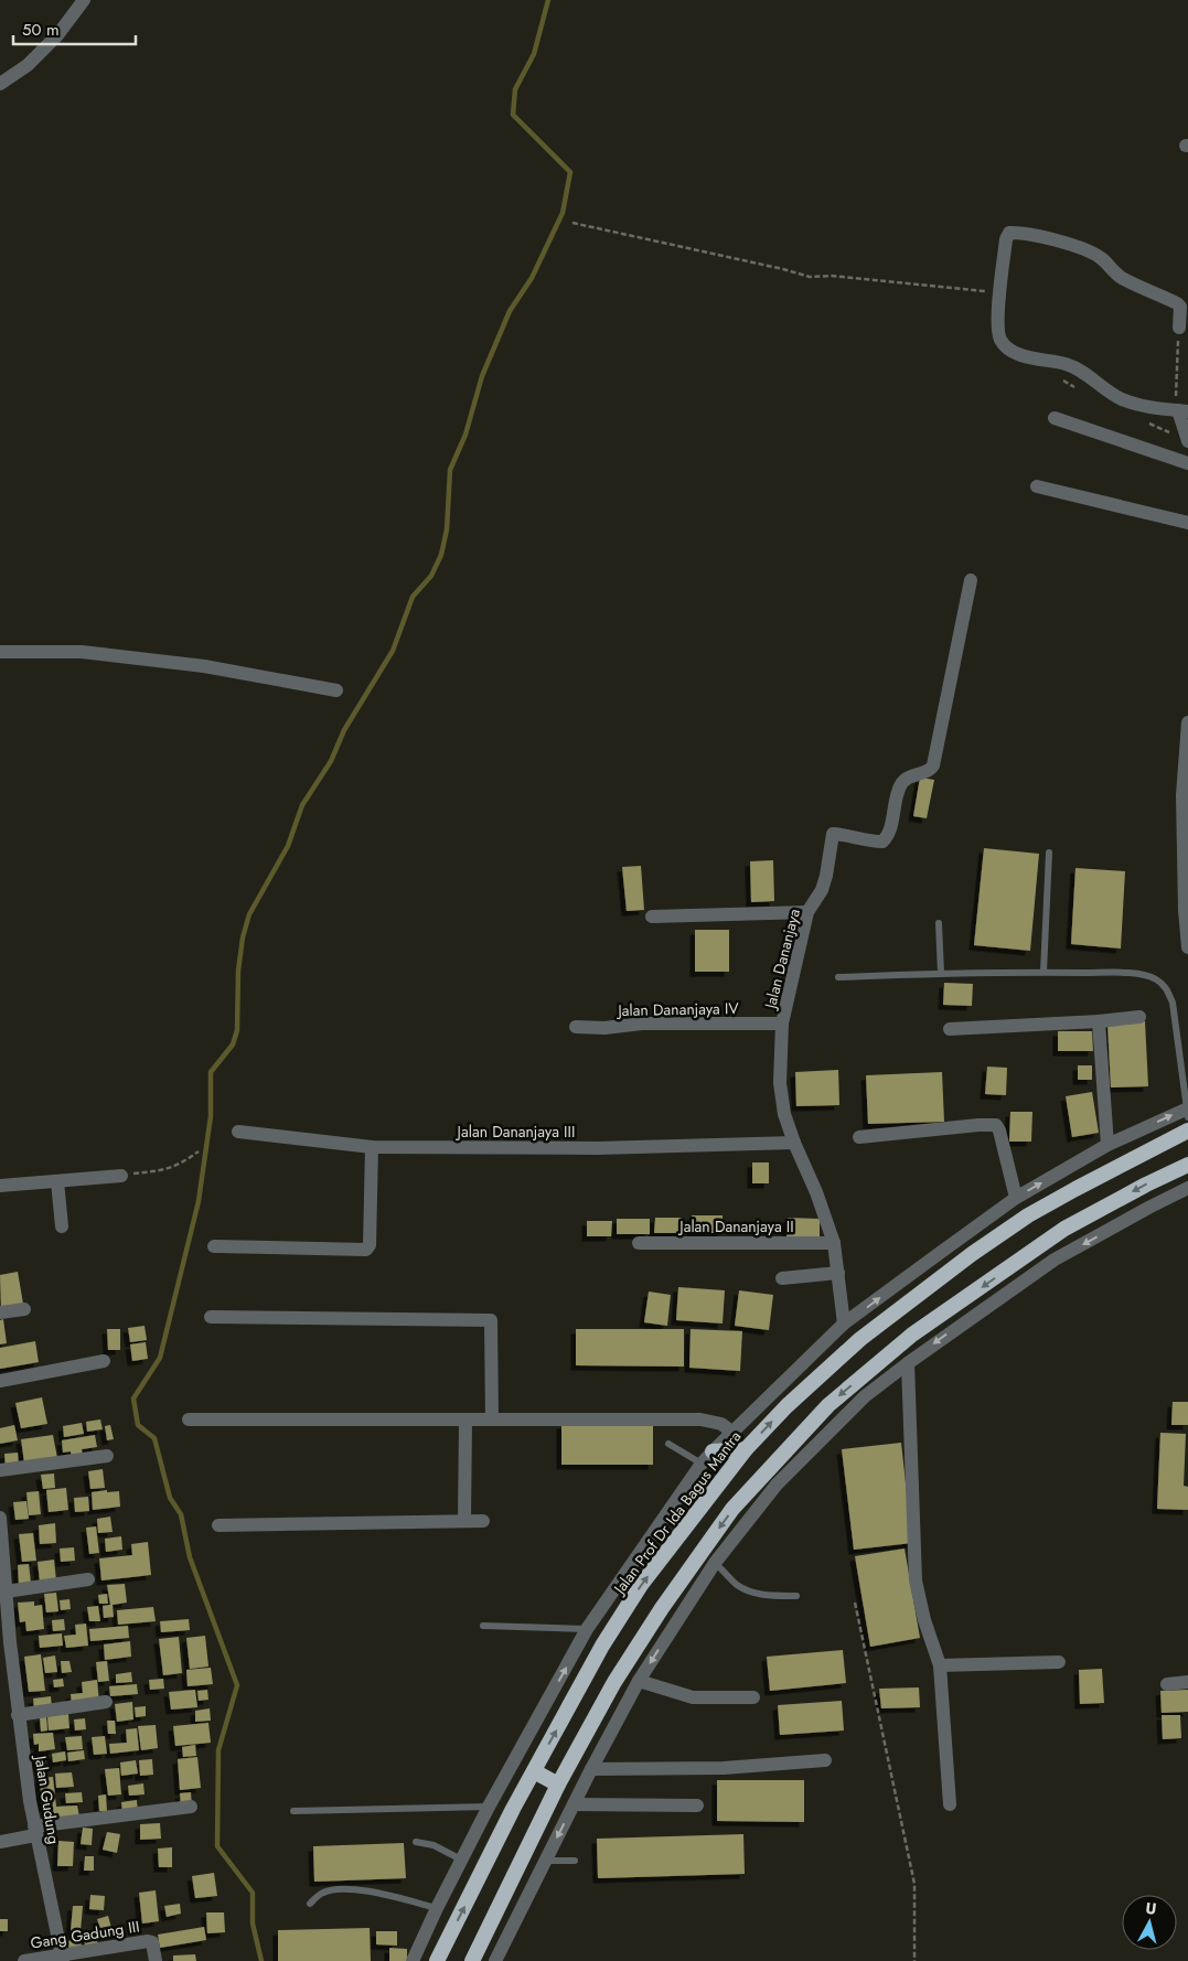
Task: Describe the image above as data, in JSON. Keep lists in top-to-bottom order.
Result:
{
  "streets": {
    "highway": ["Jalan Prof Dr Ida Bagus Mantra"],
    "street": [
      "Jalan Dananjaya",
      "Jalan Dananjaya IV",
      "Jalan Dananjaya III",
      "Jalan Dananjaya II",
      "Jalan Gudung",
      "Gang Gadung III"
    ]
  },
  "crossings": [
    ["Jalan Dananjaya", "Jalan Dananjaya IV"],
    ["Jalan Dananjaya", "Jalan Dananjaya III"],
    ["Jalan Dananjaya", "Jalan Dananjaya II"],
    ["Jalan Gudung", "Gang Gadung III"]
  ],
  "scale_bar": "50 m",
  "north": "top"
}
